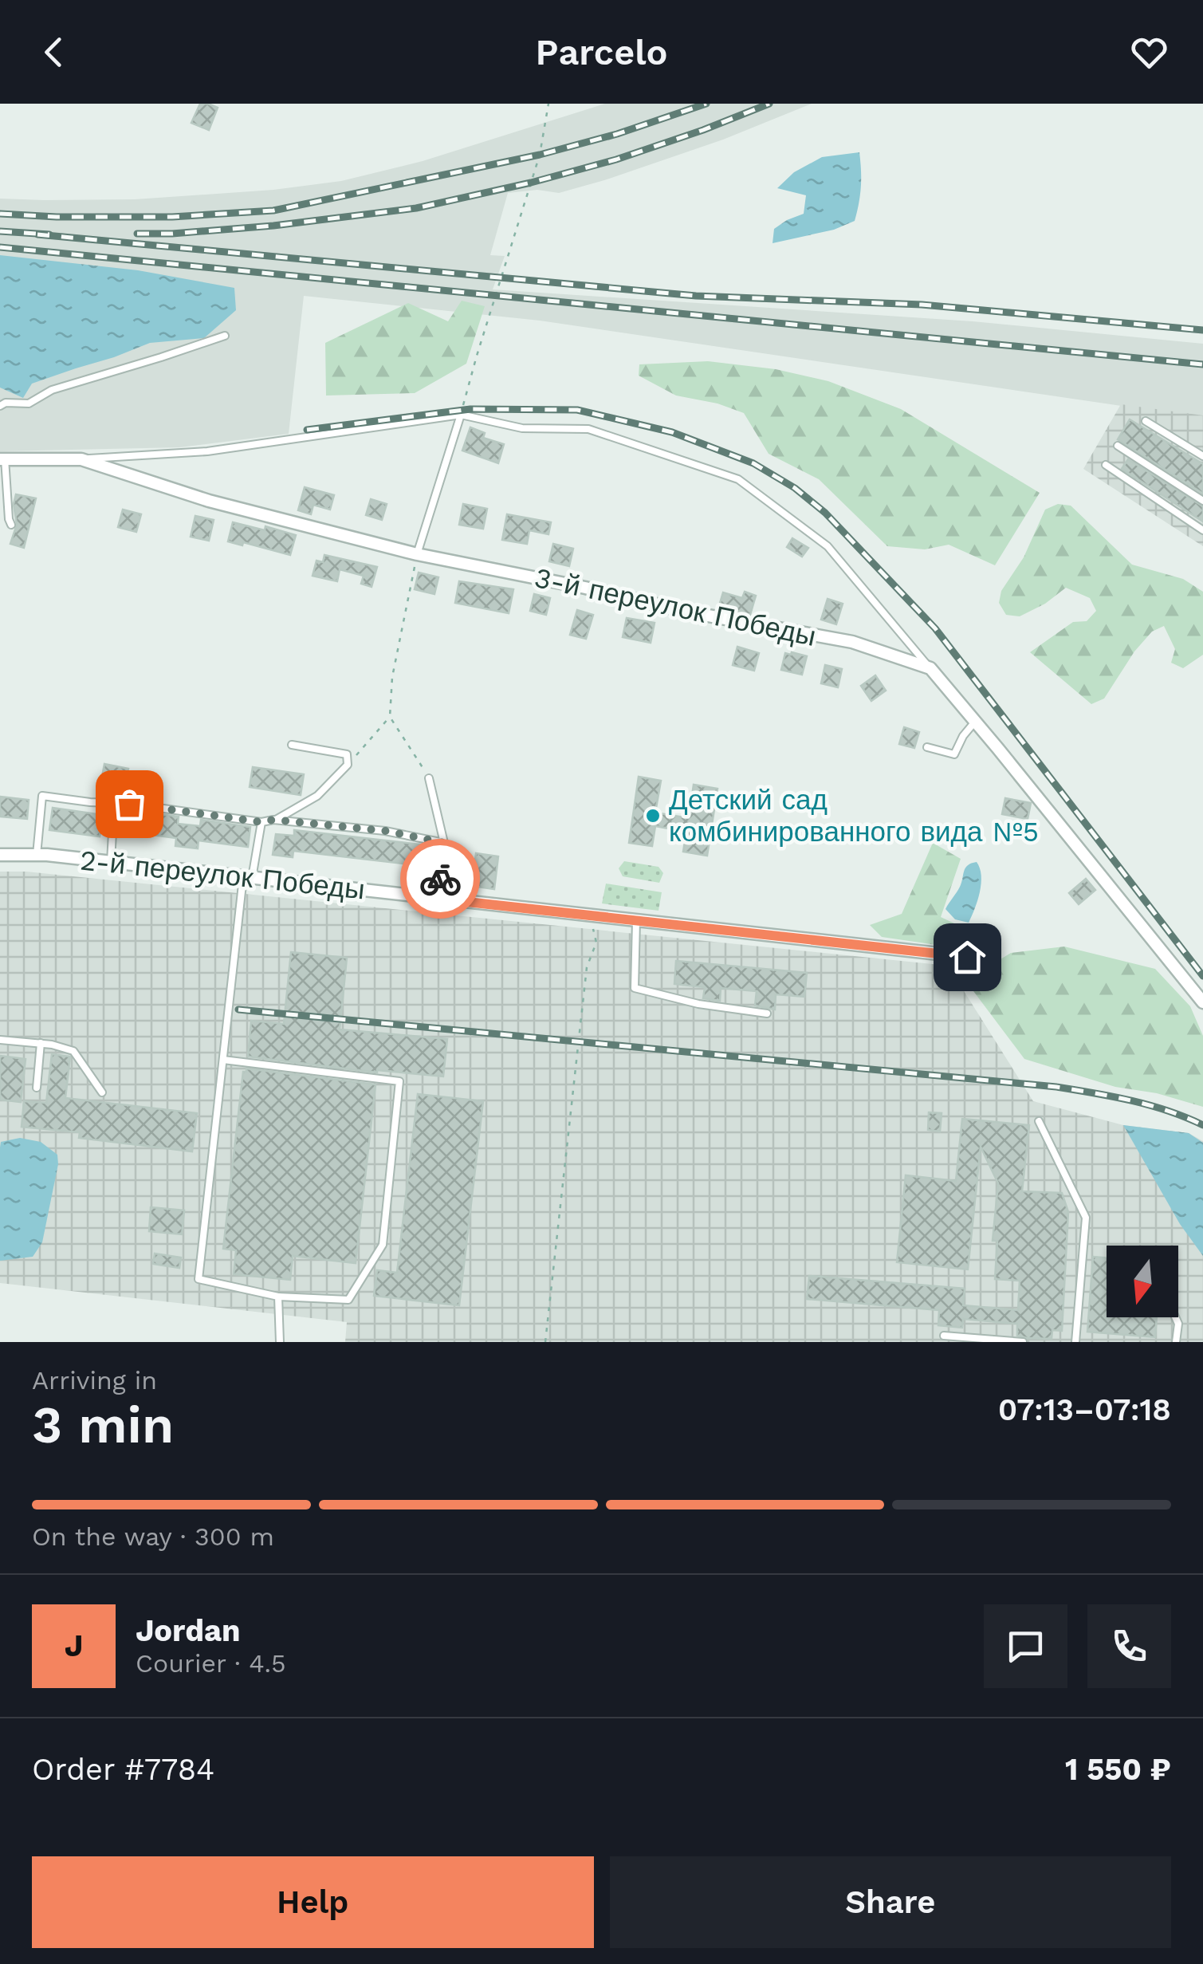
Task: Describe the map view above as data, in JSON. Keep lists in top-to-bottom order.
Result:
{
  "streets": {
    "street": ["3-й переулок Победы", "2-й переулок Победы"]
  },
  "places": ["Детский сад комбинированного вида №5"],
  "north": "bottom",
  "page": {
    "header": "Parcelo",
    "heading": ["3 min", "Arriving in", "07:13–07:18"],
    "panel": [
      "Jordan",
      "Courier · 4.5",
      "Order #7784",
      "1 550 ₽"
    ],
    "bar": "On the way · 300 m",
    "round": "J",
    "buttons": ["Help", "Share"]
  }
}
